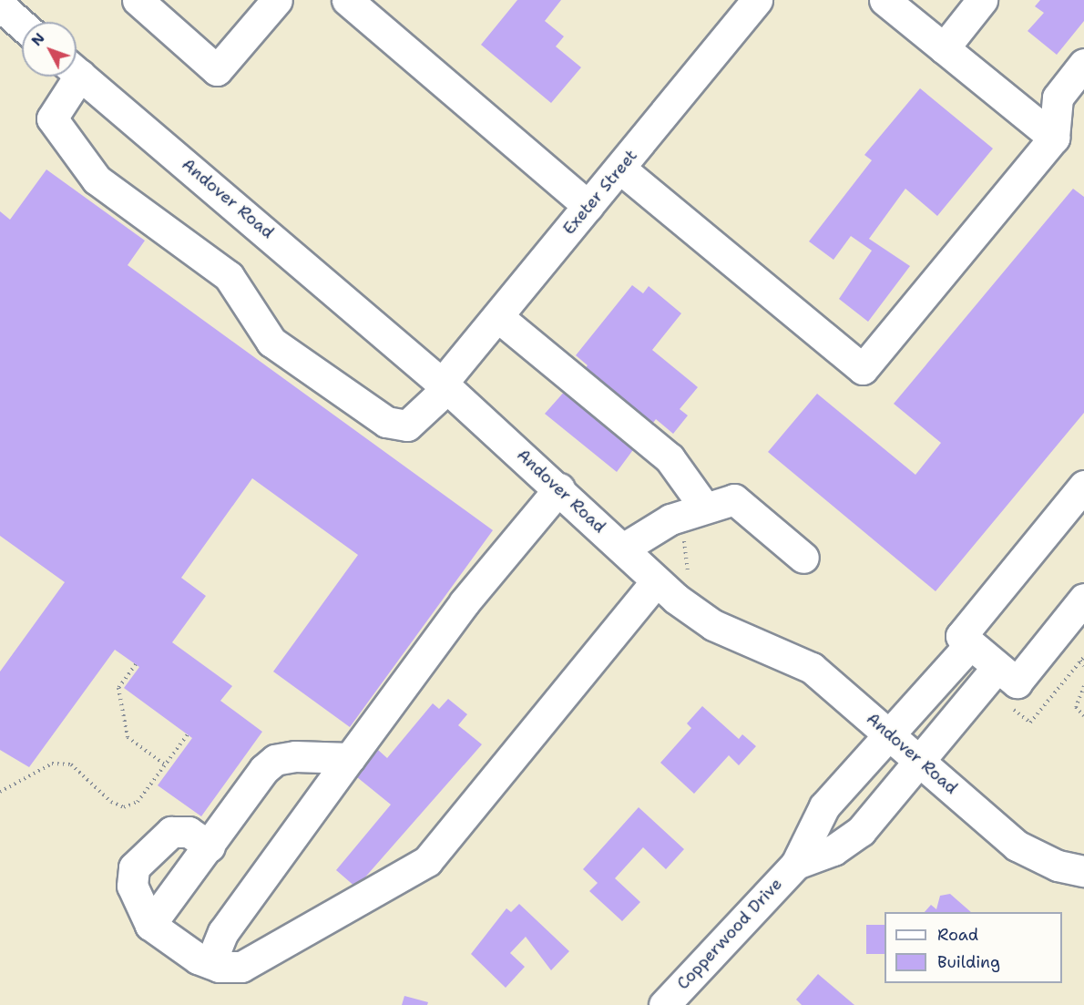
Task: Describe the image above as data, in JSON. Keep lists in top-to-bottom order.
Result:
{
  "streets": {
    "street": ["Exeter Street", "Andover Road", "Copperwood Drive"]
  },
  "crossings": [
    ["Exeter Street", "Andover Road"],
    ["Andover Road", "Copperwood Drive"]
  ],
  "legend": ["Road", "Building"],
  "north": "top left"
}
